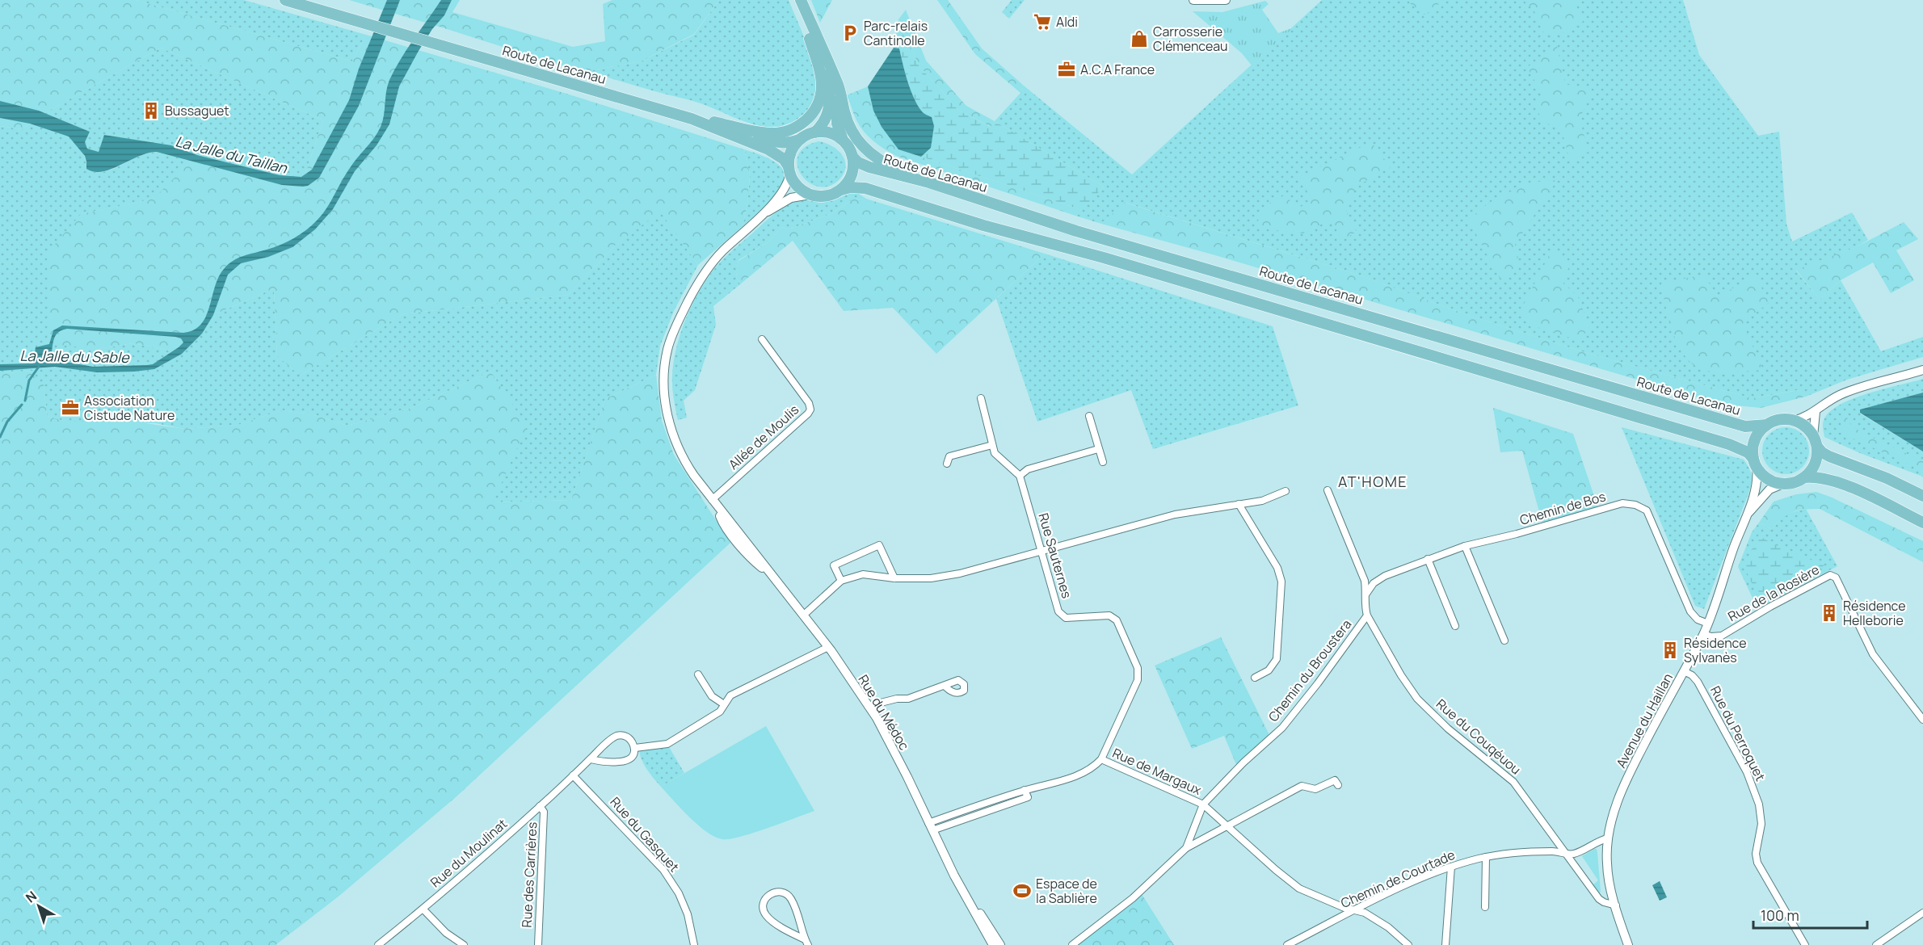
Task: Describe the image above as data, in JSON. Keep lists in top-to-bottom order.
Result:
{
  "streets": {
    "main road": ["Route de Lacanau"],
    "street": [
      "Allée de Moulis",
      "Chemin de Bos",
      "Rue Sauternes",
      "Rue de la Rosière",
      "Chemin du Broustera",
      "Rue du Médoc",
      "Avenue du Haillan",
      "Rue du Perroquet",
      "Rue du Couqéuou",
      "Rue de Margaux",
      "Rue du Gasquet",
      "Rue du Moulinat",
      "Rue des Carrières",
      "Chemin de Courtade"
    ]
  },
  "crossings": [
    ["Route de Lacanau", "Rue du Médoc"],
    ["Route de Lacanau", "Avenue du Haillan"],
    ["Allée de Moulis", "Rue du Médoc"],
    ["Chemin de Bos", "Avenue du Haillan"],
    ["Chemin de Bos", "Rue du Couqéuou"],
    ["Rue Sauternes", "Rue du Médoc"],
    ["Rue Sauternes", "Rue de Margaux"],
    ["Rue de la Rosière", "Avenue du Haillan"],
    ["Chemin du Broustera", "Rue du Couqéuou"],
    ["Chemin du Broustera", "Rue de Margaux"],
    ["Avenue du Haillan", "Rue du Perroquet"],
    ["Avenue du Haillan", "Rue du Couqéuou"],
    ["Avenue du Haillan", "Chemin de Courtade"],
    ["Rue du Couqéuou", "Chemin de Courtade"],
    ["Rue de Margaux", "Chemin de Courtade"],
    ["Rue du Gasquet", "Rue du Moulinat"],
    ["Rue du Moulinat", "Rue des Carrières"]
  ],
  "districts": ["AT'HOME"],
  "water": ["La Jalle du Taillan", "La Jalle du Sable"],
  "places": {
    "supermarket": ["Aldi"],
    "parking": ["Parc-relais Cantinolle"],
    "shop": ["Carrosserie Clémenceau"],
    "office": ["A.C.A France", "Association Cistude Nature"],
    "building": ["Bussaguet", "Résidence Helleborie", "Résidence Sylvanès"],
    "sports": ["Espace de la Sablière"]
  },
  "scale_bar": "100 m",
  "north": "top left"
}
